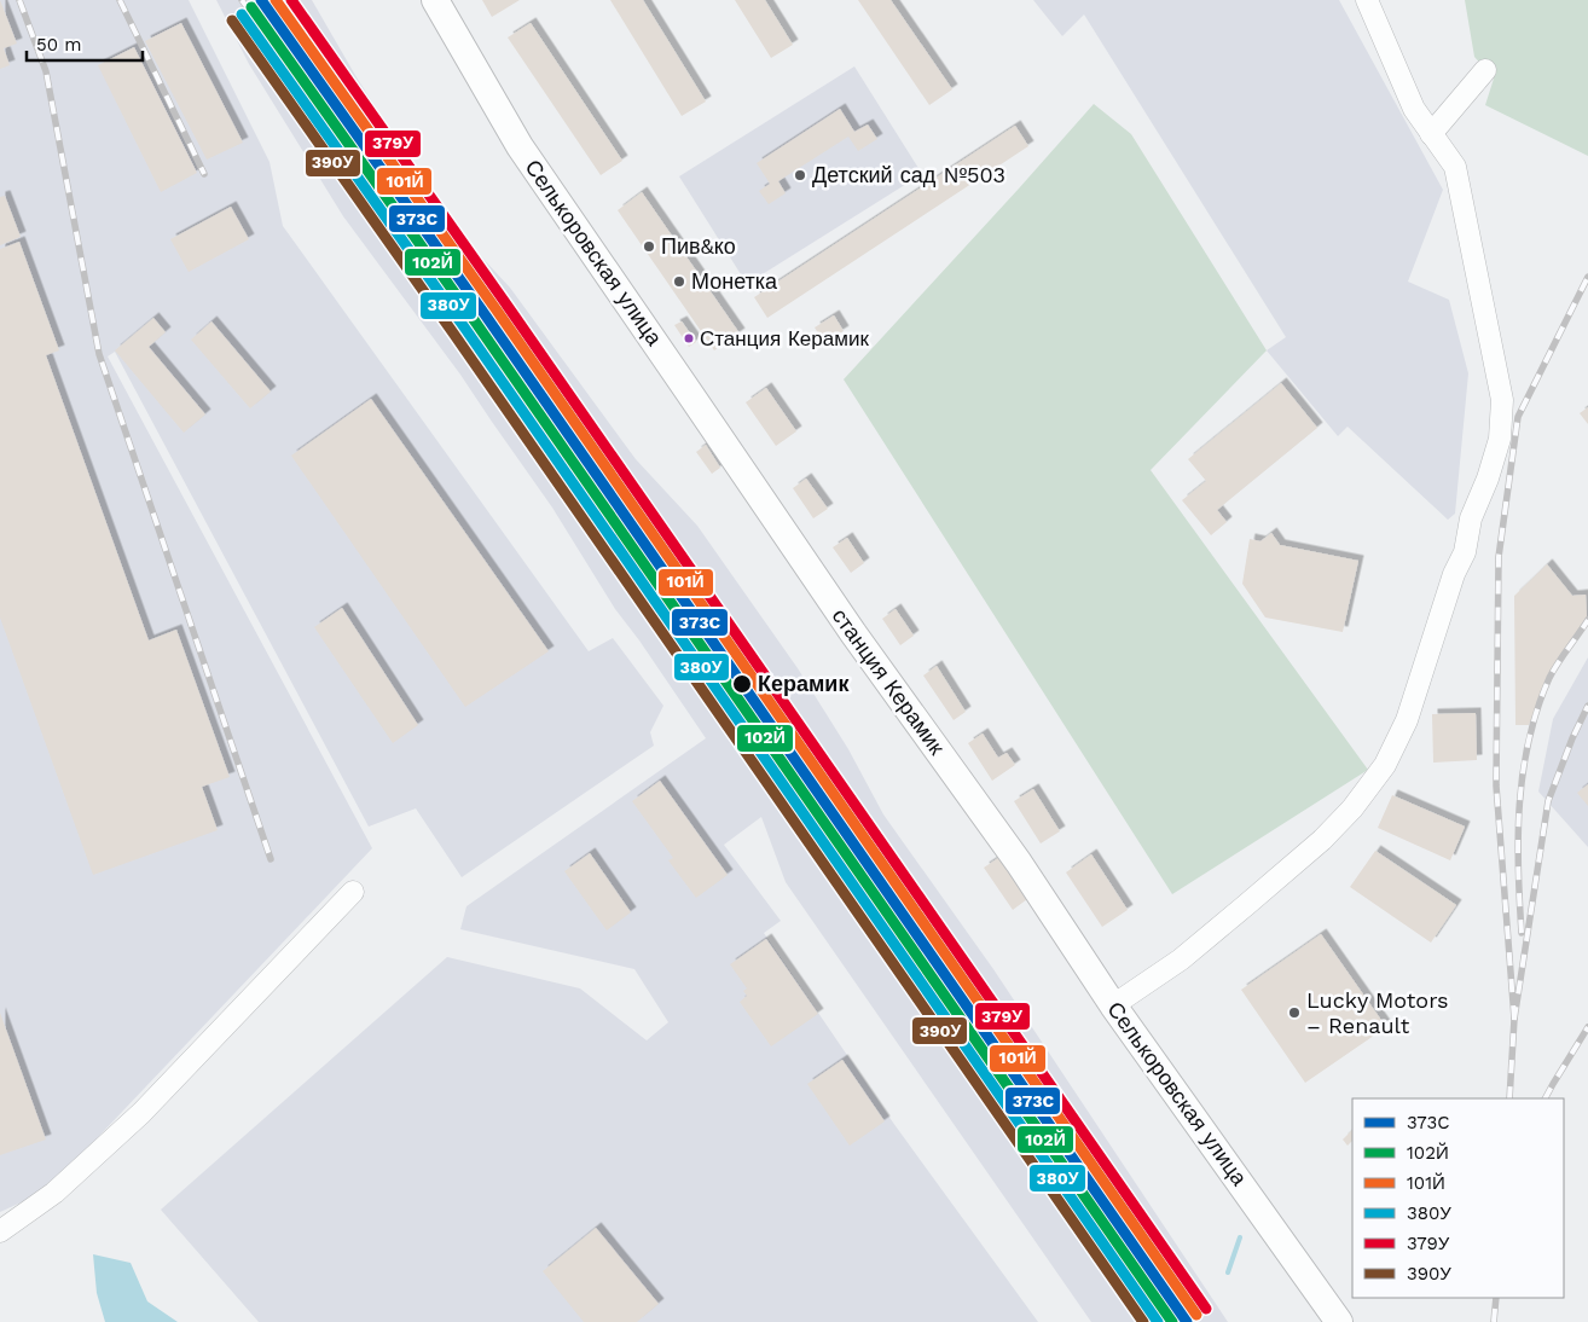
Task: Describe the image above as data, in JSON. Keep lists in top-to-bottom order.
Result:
{
  "streets": {
    "main road": ["Селькоровская улица", "станция Керамик"]
  },
  "crossings": [
    ["Селькоровская улица", "станция Керамик"]
  ],
  "places": [
    "Детский сад №503",
    "Пив&ко",
    "Монетка",
    "Станция Керамик",
    "Керамик",
    "Lucky Motors – Renault"
  ],
  "lines": [
    "transit line 373C",
    "transit line 101Й",
    "transit line 379У",
    "transit line 102Й",
    "transit line 380У",
    "transit line 390У"
  ],
  "legend": [
    "373C",
    "102Й",
    "101Й",
    "380У",
    "379У",
    "390У"
  ],
  "scale_bar": "50 m"
}
